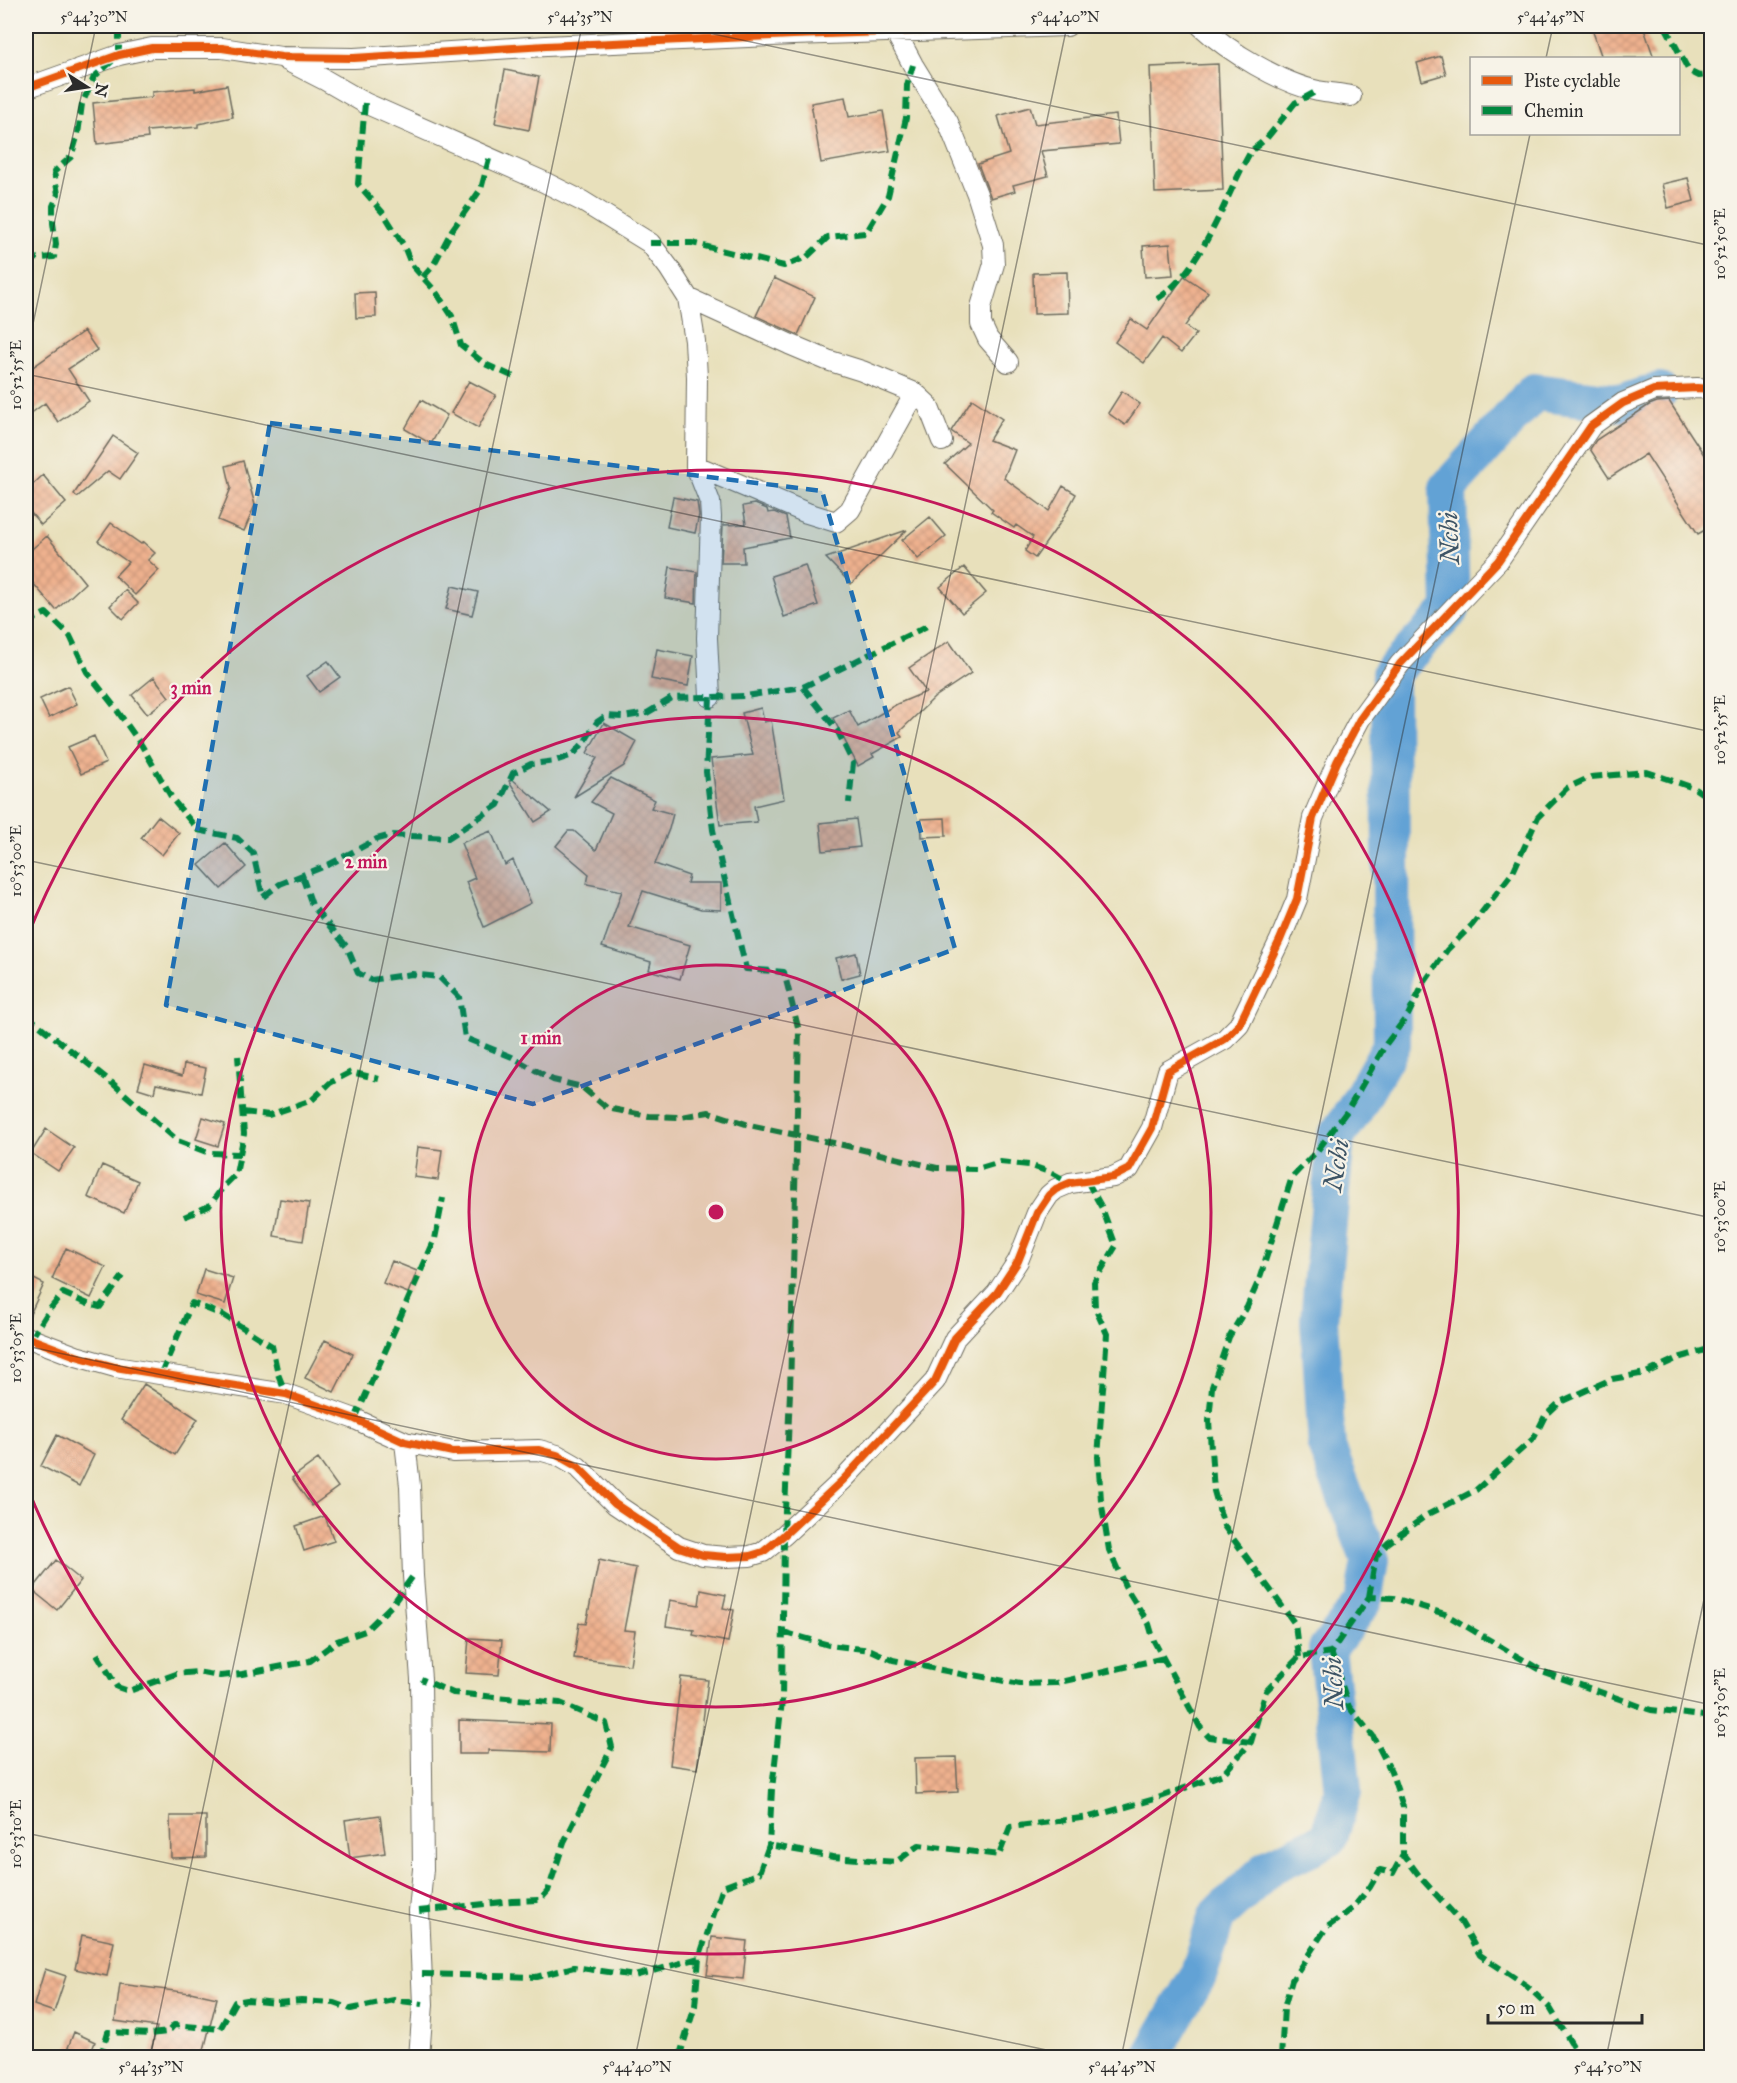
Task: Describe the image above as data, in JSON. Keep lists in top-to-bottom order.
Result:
{
  "water": ["Nchi"],
  "legend": ["Piste cyclable", "Chemin"],
  "scale_bar": "50 m",
  "north": "right",
  "coordinates": [
    "5°44'30\"N",
    "5°44'35\"N",
    "5°44'40\"N",
    "5°44'45\"N",
    "10°52'50\"E",
    "10°52'55\"E",
    "10°53'00\"E",
    "10°53'05\"E",
    "10°53'10\"E",
    "5°44'50\"N"
  ],
  "rings": ["3 min", "2 min", "1 min"]
}
